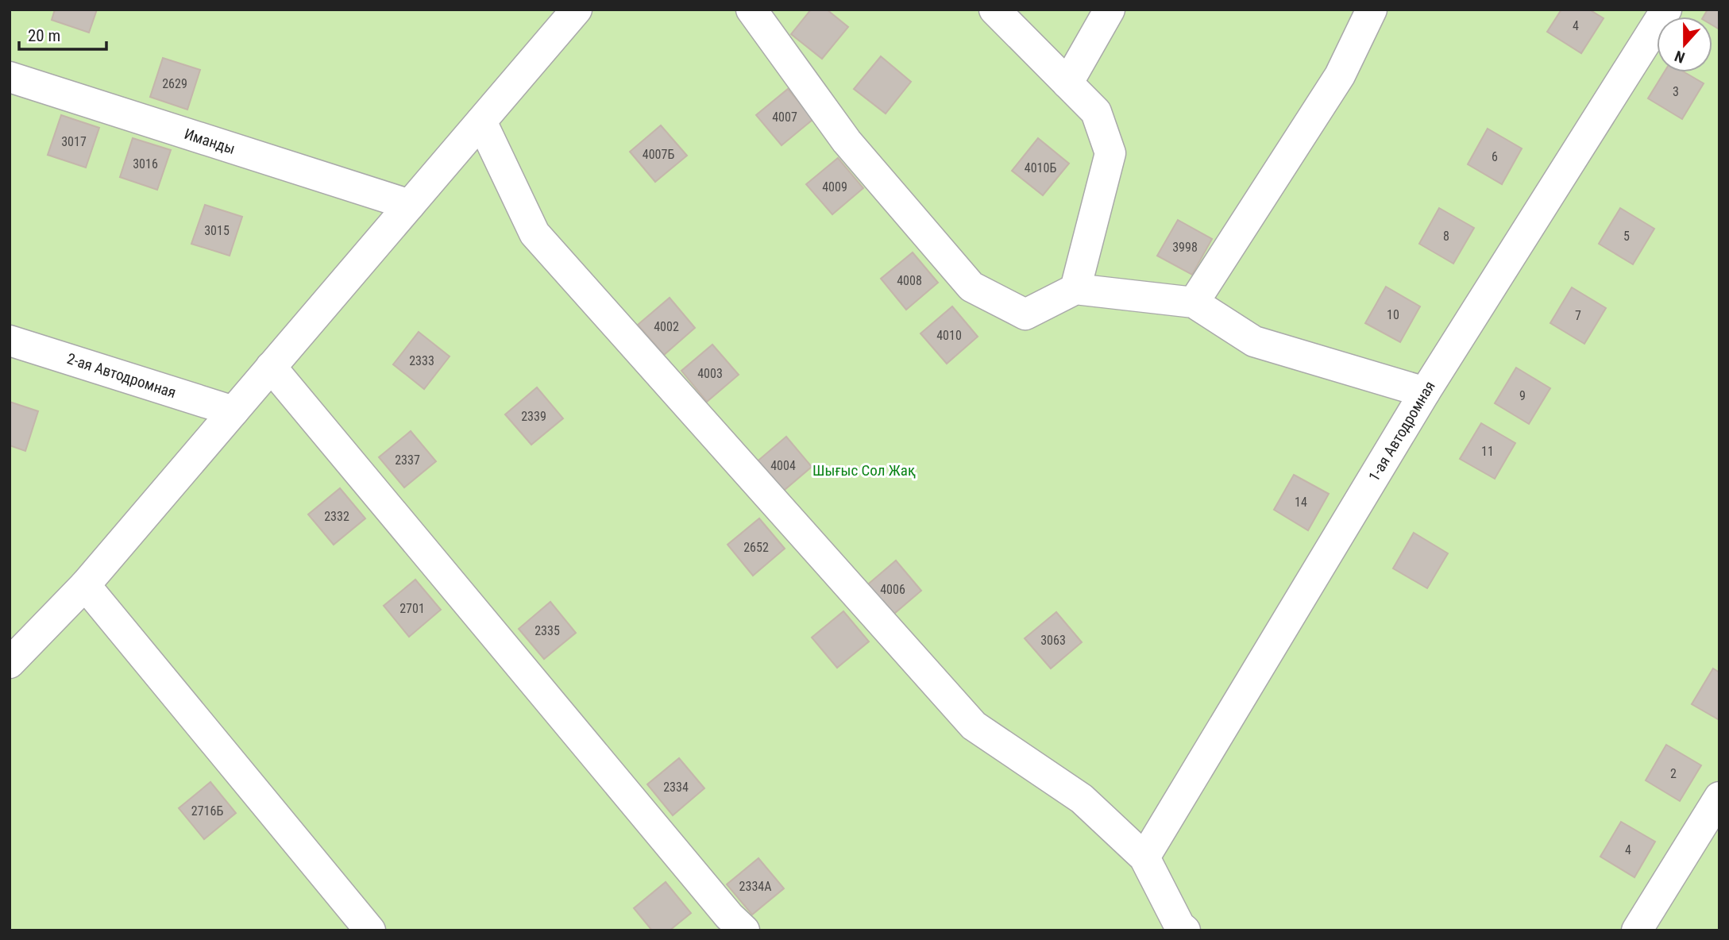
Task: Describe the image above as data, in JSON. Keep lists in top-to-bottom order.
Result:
{
  "streets": {
    "street": ["Иманды", "2-ая Автодромная", "1-ая Автодромная"]
  },
  "parks": ["Шығыс Сол Жақ"],
  "house_numbers": [
    "4",
    "2629",
    "3",
    "4007",
    "3017",
    "4007Б",
    "6",
    "3016",
    "4010Б",
    "4009",
    "3015",
    "8",
    "5",
    "3998",
    "4008",
    "10",
    "7",
    "4002",
    "4010",
    "2333",
    "4003",
    "9",
    "2339",
    "11",
    "2337",
    "4004",
    "14",
    "2332",
    "2652",
    "4006",
    "2701",
    "2335",
    "3063",
    "2",
    "2334",
    "2716Б",
    "4",
    "2334А"
  ],
  "scale_bar": "20 m",
  "north": "bottom"
}
